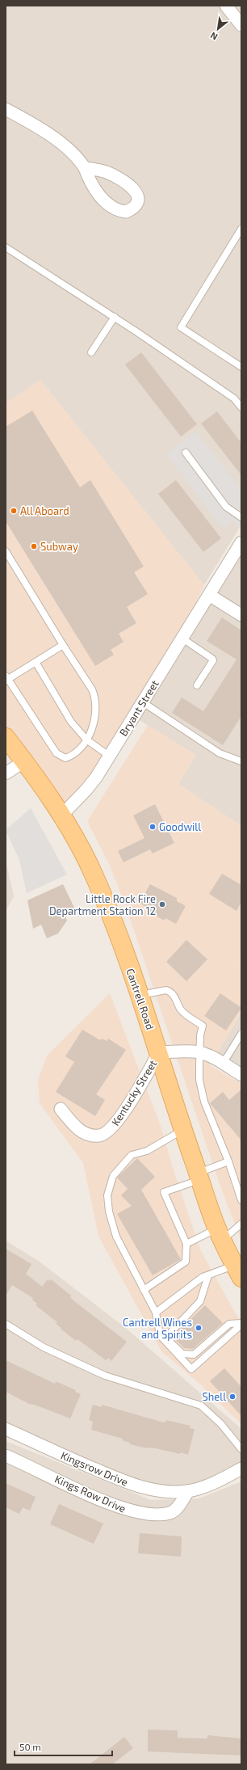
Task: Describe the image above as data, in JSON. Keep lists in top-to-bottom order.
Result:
{
  "streets": {
    "main road": ["Cantrell Road"],
    "street": [
      "Bryant Street",
      "Kentucky Street",
      "Kingsrow Drive",
      "Kings Row Drive"
    ]
  },
  "crossings": [
    ["Bryant Street", "Cantrell Road"],
    ["Cantrell Road", "Kentucky Street"],
    ["Kingsrow Drive", "Kings Row Drive"]
  ],
  "places": [
    "All Aboard",
    "Subway",
    "Goodwill",
    "Little Rock Fire Department Station 12",
    "Cantrell Wines and Spirits",
    "Shell"
  ],
  "scale_bar": "50 m",
  "north": "bottom left"
}
